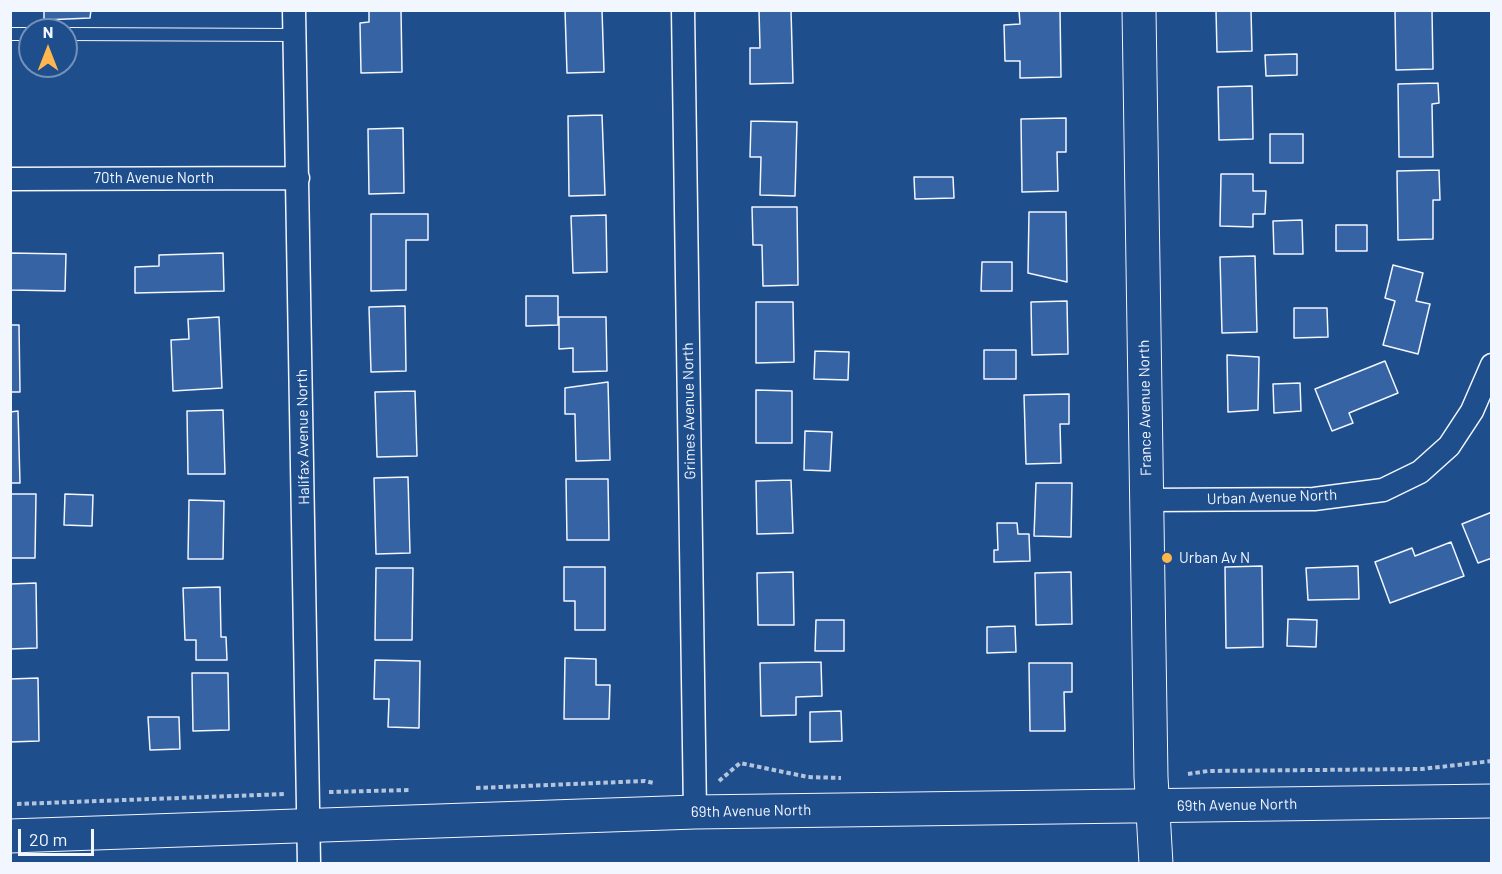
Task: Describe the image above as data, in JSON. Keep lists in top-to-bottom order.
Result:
{
  "streets": {
    "street": [
      "70th Avenue North",
      "France Avenue North",
      "Grimes Avenue North",
      "Halifax Avenue North",
      "Urban Avenue North",
      "69th Avenue North"
    ]
  },
  "crossings": [
    ["70th Avenue North", "Halifax Avenue North"],
    ["France Avenue North", "Urban Avenue North"],
    ["France Avenue North", "69th Avenue North"],
    ["Grimes Avenue North", "69th Avenue North"],
    ["Halifax Avenue North", "69th Avenue North"]
  ],
  "places": ["Urban Av N"],
  "scale_bar": "20 m",
  "north": "top"
}
